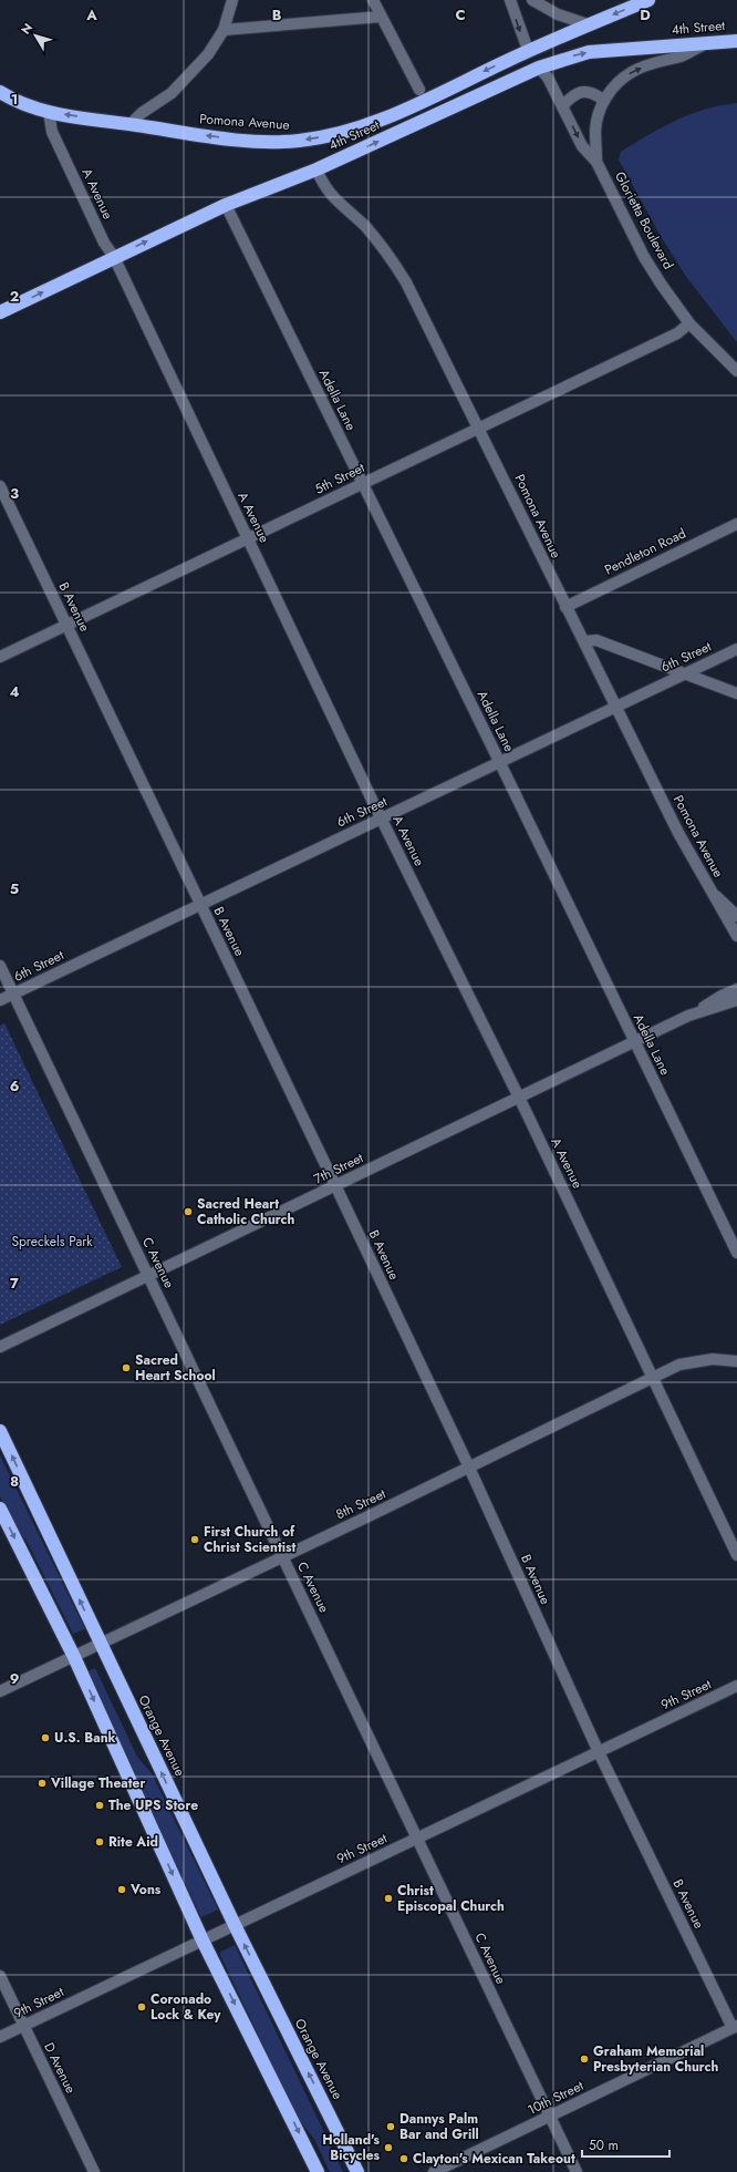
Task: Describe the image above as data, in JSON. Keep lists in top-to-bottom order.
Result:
{
  "streets": {
    "highway": ["4th Street", "Pomona Avenue", "Orange Avenue"],
    "street": [
      "A Avenue",
      "Glorietta Boulevard",
      "Adella Lane",
      "5th Street",
      "Pendleton Road",
      "B Avenue",
      "6th Street",
      "7th Street",
      "C Avenue",
      "8th Street",
      "9th Street",
      "D Avenue",
      "10th Street"
    ]
  },
  "crossings": [
    ["4th Street", "Pomona Avenue"],
    ["4th Street", "A Avenue"],
    ["4th Street", "Glorietta Boulevard"],
    ["4th Street", "Adella Lane"],
    ["Pomona Avenue", "A Avenue"],
    ["Pomona Avenue", "5th Street"],
    ["Pomona Avenue", "Pendleton Road"],
    ["Pomona Avenue", "6th Street"],
    ["A Avenue", "5th Street"],
    ["A Avenue", "6th Street"],
    ["A Avenue", "7th Street"],
    ["A Avenue", "8th Street"],
    ["Glorietta Boulevard", "5th Street"],
    ["Adella Lane", "5th Street"],
    ["Adella Lane", "6th Street"],
    ["Adella Lane", "7th Street"],
    ["5th Street", "B Avenue"],
    ["B Avenue", "6th Street"],
    ["B Avenue", "7th Street"],
    ["B Avenue", "8th Street"],
    ["B Avenue", "9th Street"],
    ["B Avenue", "10th Street"],
    ["6th Street", "C Avenue"],
    ["7th Street", "C Avenue"],
    ["C Avenue", "8th Street"],
    ["C Avenue", "9th Street"],
    ["C Avenue", "10th Street"],
    ["8th Street", "Orange Avenue"],
    ["9th Street", "Orange Avenue"],
    ["9th Street", "D Avenue"]
  ],
  "one_way": ["4th Street"],
  "parks": ["Spreckels Park"],
  "places": [
    "Sacred Heart Catholic Church",
    "Sacred Heart School",
    "First Church of Christ Scientist",
    "U.S. Bank",
    "Village Theater",
    "The UPS Store",
    "Rite Aid",
    "Vons",
    "Christ Episcopal Church",
    "Coronado Lock & Key",
    "Graham Memorial Presbyterian Church",
    "Dannys Palm Bar and Grill",
    "Holland's Bicycles",
    "Clayton's Mexican Takeout"
  ],
  "scale_bar": "50 m",
  "north": "top left",
  "grid": {
    "columns": [
      "A",
      "B",
      "C",
      "D"
    ],
    "rows": [
      "1",
      "2",
      "3",
      "4",
      "5",
      "6",
      "7",
      "8",
      "9"
    ]
  }
}
